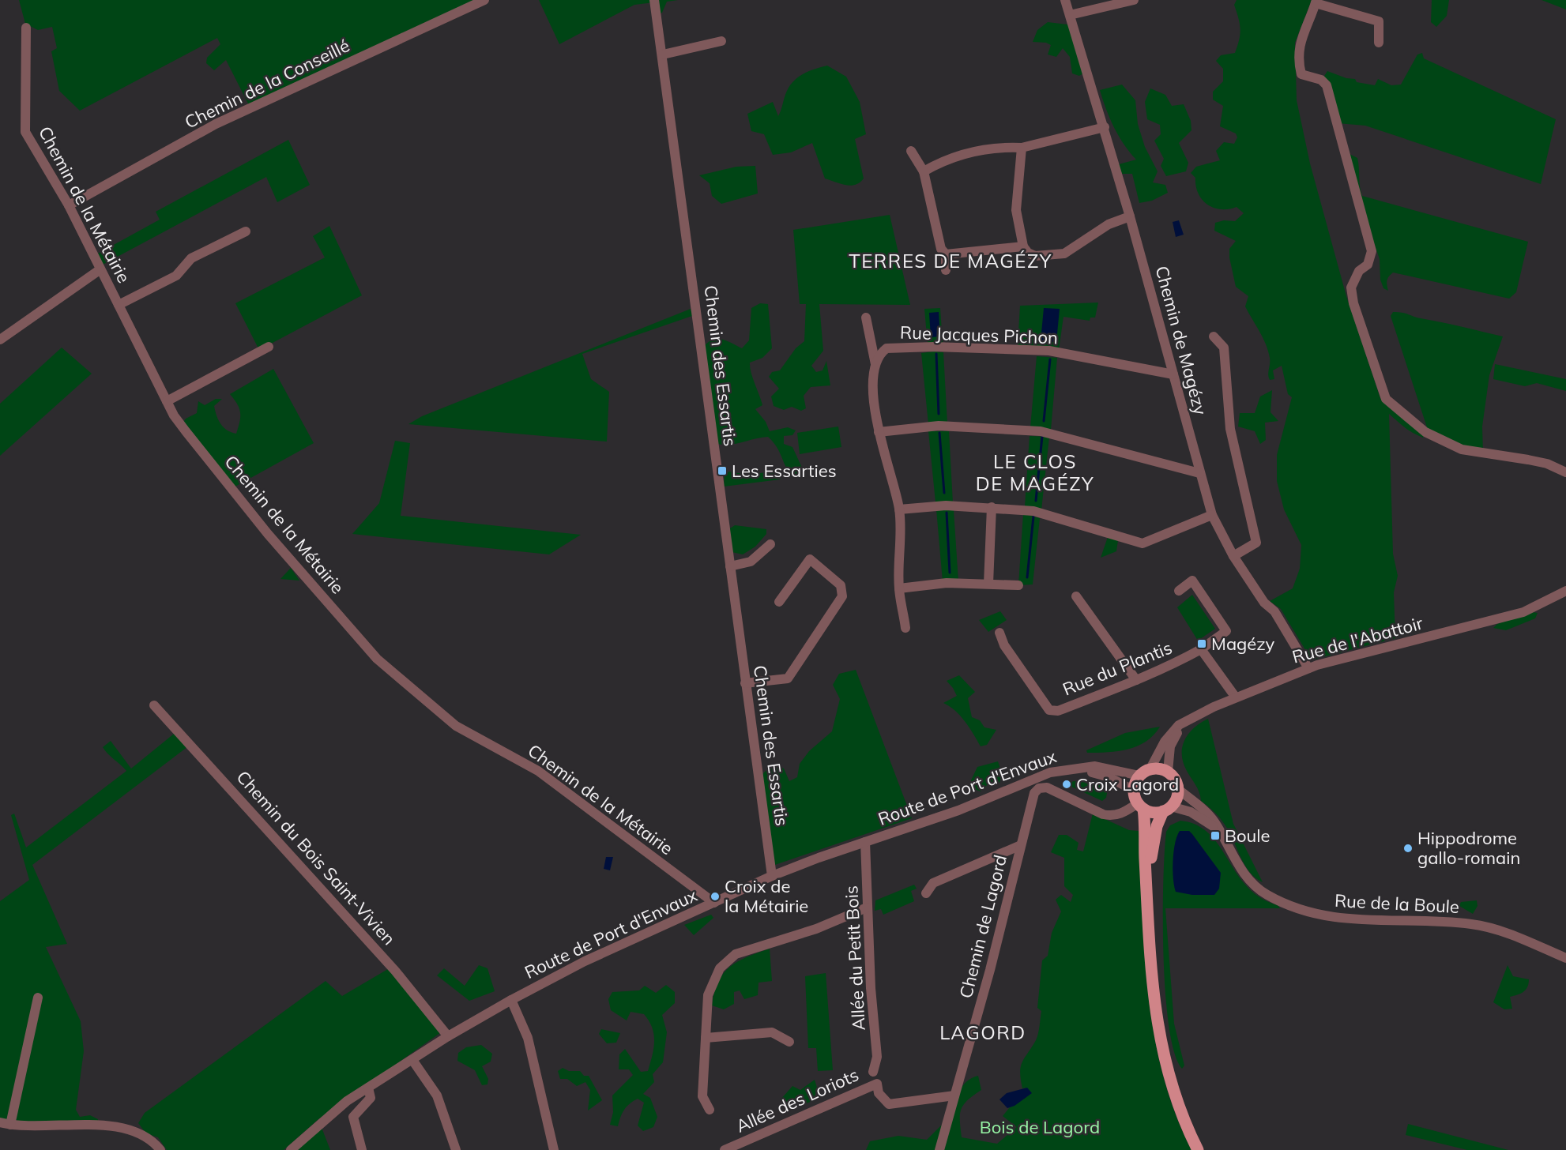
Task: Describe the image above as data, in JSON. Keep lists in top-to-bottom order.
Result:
{
  "streets": {
    "street": [
      "Chemin de la Conseillé",
      "Chemin de la Métairie",
      "Rue Jacques Pichon",
      "Chemin de Magézy",
      "Chemin des Essartis",
      "Rue de l'Abattoir",
      "Rue du Plantis",
      "Route de Port d'Envaux",
      "Chemin du Bois Saint-Vivien",
      "Rue de la Boule",
      "Chemin de Lagord",
      "Allée du Petit Bois",
      "Allée des Loriots"
    ]
  },
  "crossings": [
    ["Chemin de la Conseillé", "Chemin de la Métairie"],
    ["Chemin de la Métairie", "Route de Port d'Envaux"],
    ["Rue Jacques Pichon", "Chemin de Magézy"],
    ["Chemin de Magézy", "Rue de l'Abattoir"],
    ["Chemin des Essartis", "Route de Port d'Envaux"],
    ["Rue de l'Abattoir", "Route de Port d'Envaux"],
    ["Rue de l'Abattoir", "Rue de la Boule"],
    ["Rue de l'Abattoir", "Chemin de Lagord"],
    ["Route de Port d'Envaux", "Chemin du Bois Saint-Vivien"],
    ["Route de Port d'Envaux", "Rue de la Boule"],
    ["Route de Port d'Envaux", "Chemin de Lagord"],
    ["Route de Port d'Envaux", "Allée du Petit Bois"],
    ["Rue de la Boule", "Chemin de Lagord"],
    ["Chemin de Lagord", "Allée des Loriots"]
  ],
  "districts": ["TERRES DE MAGÉZY", "LE CLOS DE MAGÉZY", "LAGORD"],
  "parks": ["Bois de Lagord"],
  "places": {
    "transit": ["Les Essarties", "Magézy", "Boule"],
    "other": ["Croix Lagord", "Hippodrome gallo-romain", "Croix de la Métairie"]
  }
}
